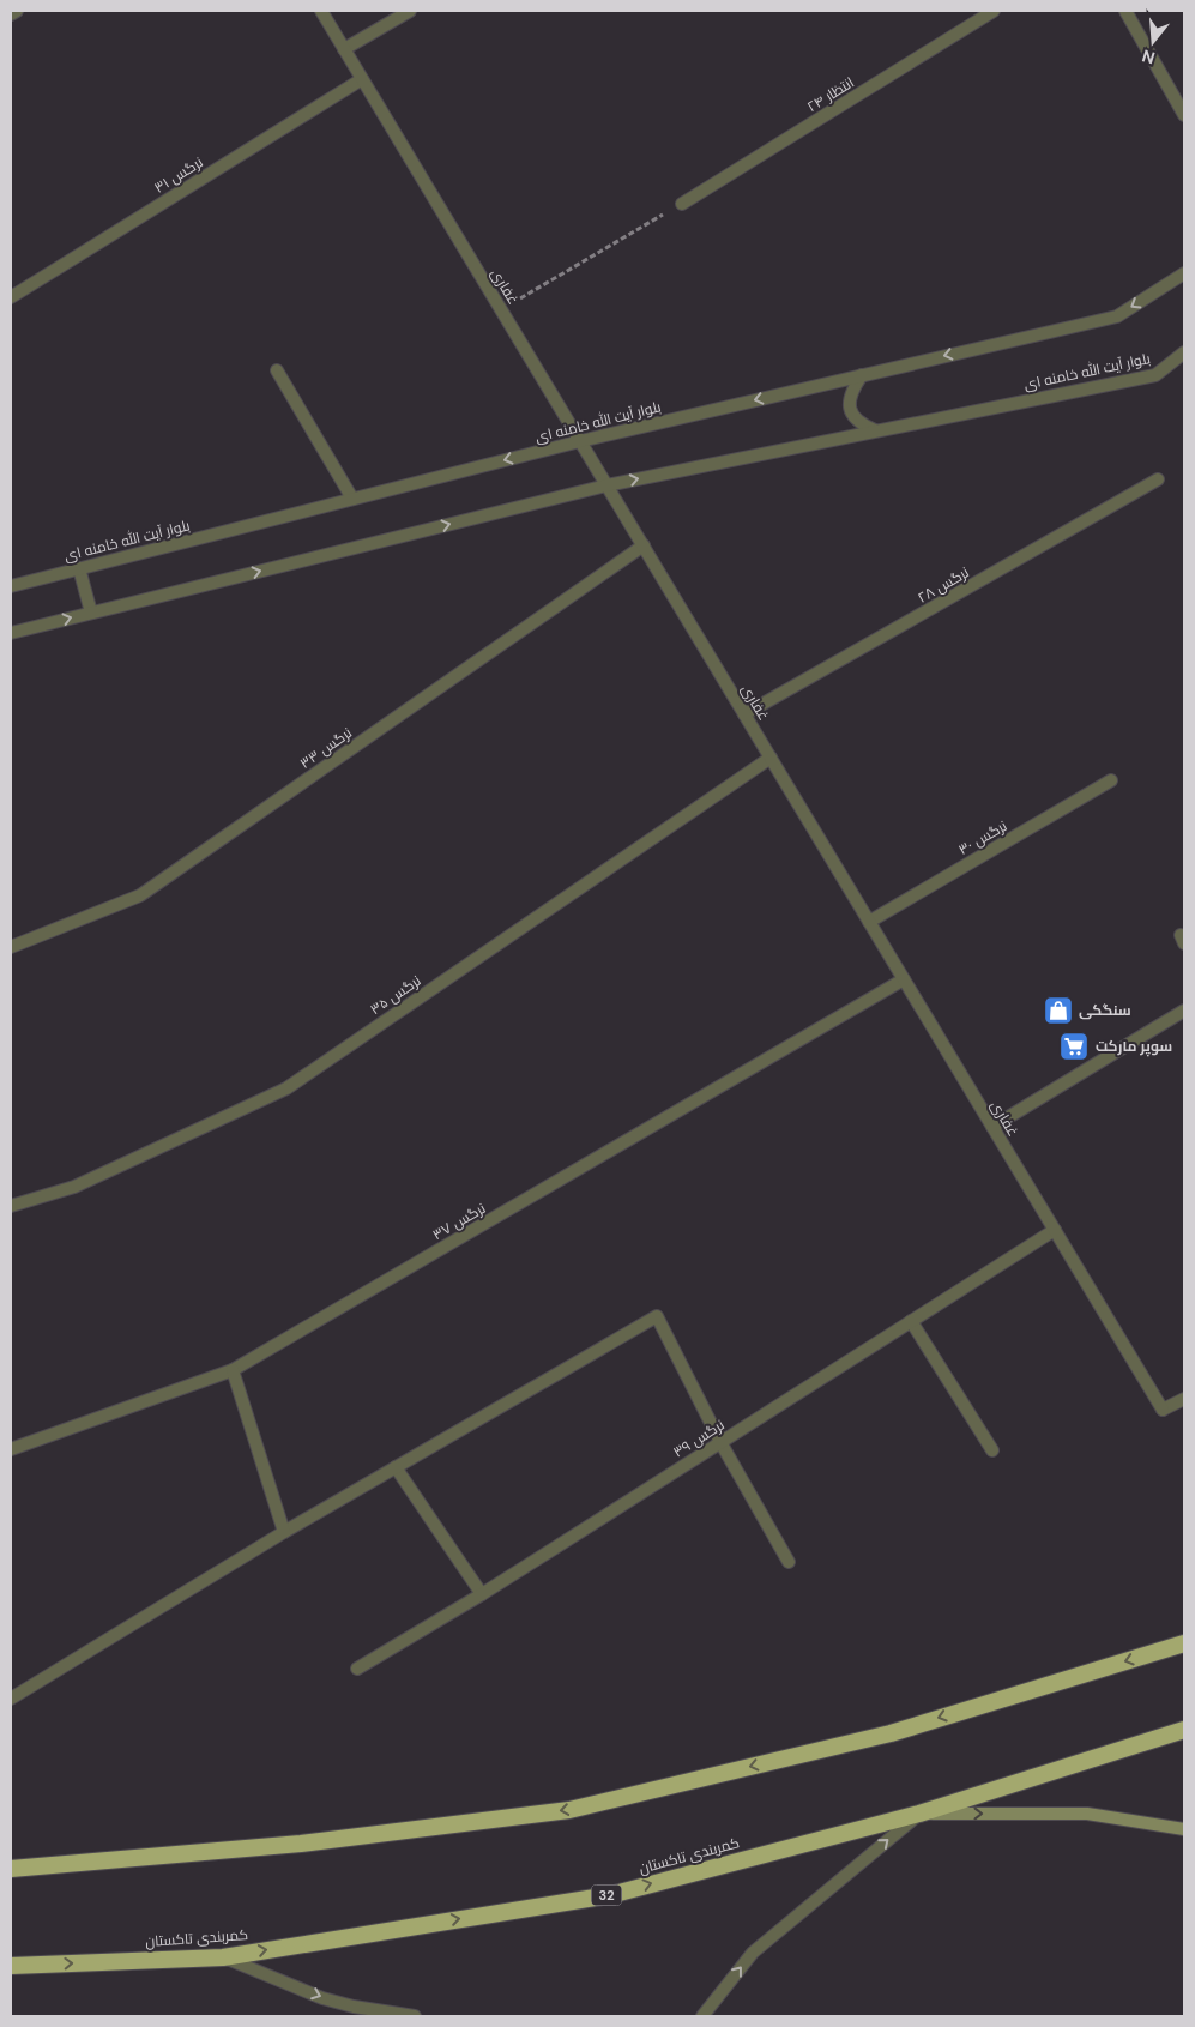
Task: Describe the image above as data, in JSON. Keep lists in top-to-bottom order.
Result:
{
  "streets": {
    "highway": ["کمربندی تاکستان", "32"],
    "street": [
      "انتظار ۲۴",
      "نرگس ۳۱",
      "غفاری",
      "بلوار آیت الله خامنه ای",
      "نرگس ۲۸",
      "نرگس ۳۳",
      "نرگس ۳۰",
      "نرگس ۳۵",
      "نرگس ۳۷",
      "نرگس ۳۹"
    ]
  },
  "crossings": [
    ["نرگس ۳۱", "غفاری"],
    ["غفاری", "بلوار آیت الله خامنه ای"],
    ["غفاری", "نرگس ۲۸"],
    ["غفاری", "نرگس ۳۳"],
    ["غفاری", "نرگس ۳۰"],
    ["غفاری", "نرگس ۳۵"],
    ["غفاری", "نرگس ۳۷"],
    ["غفاری", "نرگس ۳۹"]
  ],
  "places": {
    "shop": ["سنگکی"],
    "supermarket": ["سوپر مارکت"]
  },
  "north": "bottom"
}
